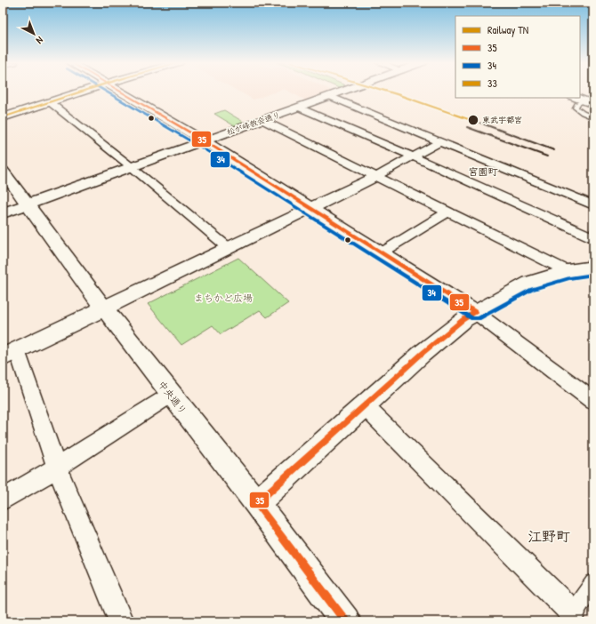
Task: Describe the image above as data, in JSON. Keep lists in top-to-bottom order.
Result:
{
  "streets": {
    "street": ["松が峰教会通り", "中央通り"]
  },
  "crossings": [
    ["松が峰教会通り", "中央通り"]
  ],
  "districts": ["宮園町", "江野町"],
  "parks": ["まちかど広場"],
  "places": ["東武宇都宮"],
  "lines": [
    "rail line TN",
    "transit line 35",
    "transit line 34",
    "transit line 33"
  ],
  "legend": [
    "Railway TN",
    "35",
    "34",
    "33"
  ],
  "north": "bottom right"
}
